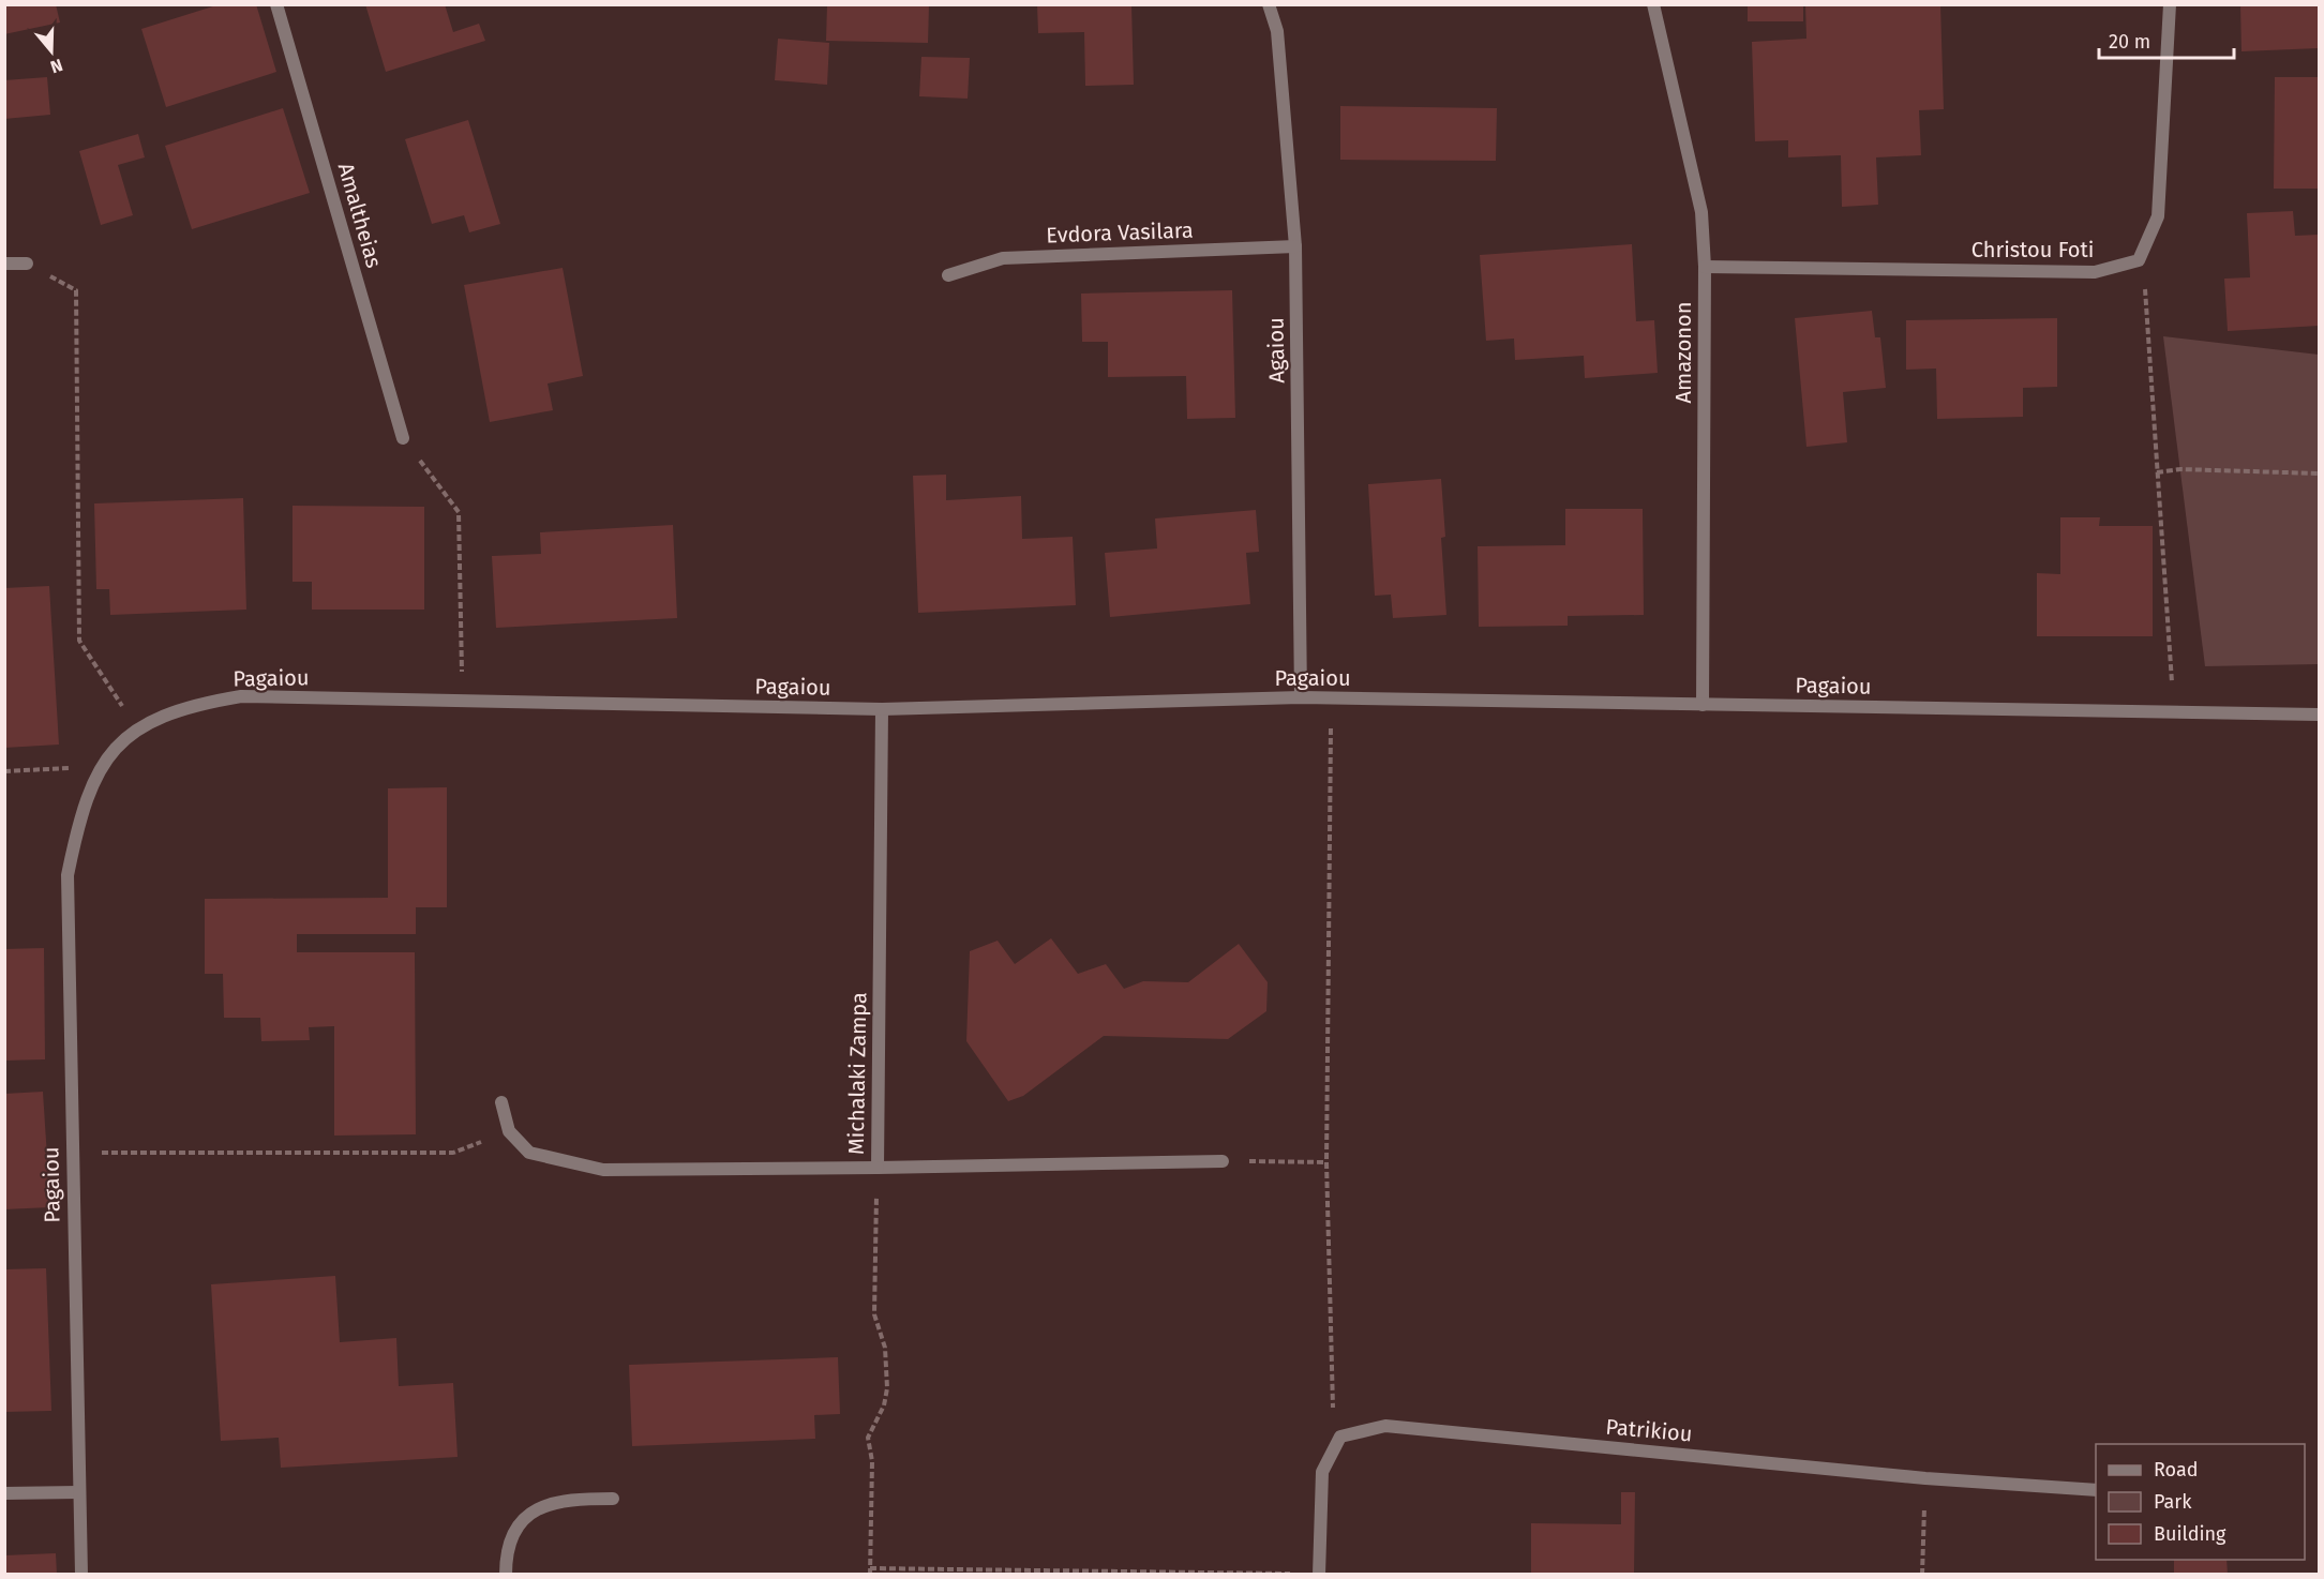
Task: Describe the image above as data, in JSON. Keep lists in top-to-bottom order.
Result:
{
  "streets": {
    "street": [
      "Amaltheias",
      "Evdora Vasilara",
      "Christou Foti",
      "Agaiou",
      "Amazonon",
      "Pagaiou",
      "Michalaki Zampa",
      "Patrikiou"
    ]
  },
  "crossings": [
    ["Evdora Vasilara", "Agaiou"],
    ["Christou Foti", "Amazonon"],
    ["Agaiou", "Pagaiou"],
    ["Amazonon", "Pagaiou"],
    ["Pagaiou", "Michalaki Zampa"]
  ],
  "legend": ["Road", "Park", "Building"],
  "scale_bar": "20 m",
  "north": "bottom"
}
